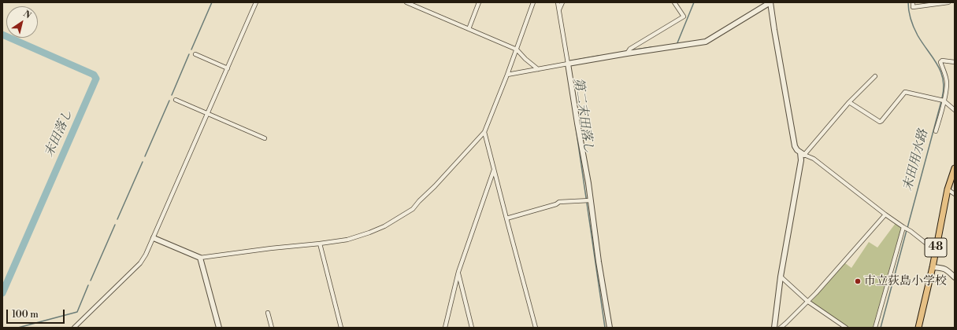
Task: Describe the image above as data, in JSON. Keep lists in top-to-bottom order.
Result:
{
  "streets": {
    "main road": ["48"]
  },
  "water": ["第二末田落し", "末田落し", "末田用水路"],
  "places": ["市立荻島小学校"],
  "scale_bar": "100 m",
  "north": "top right"
}
